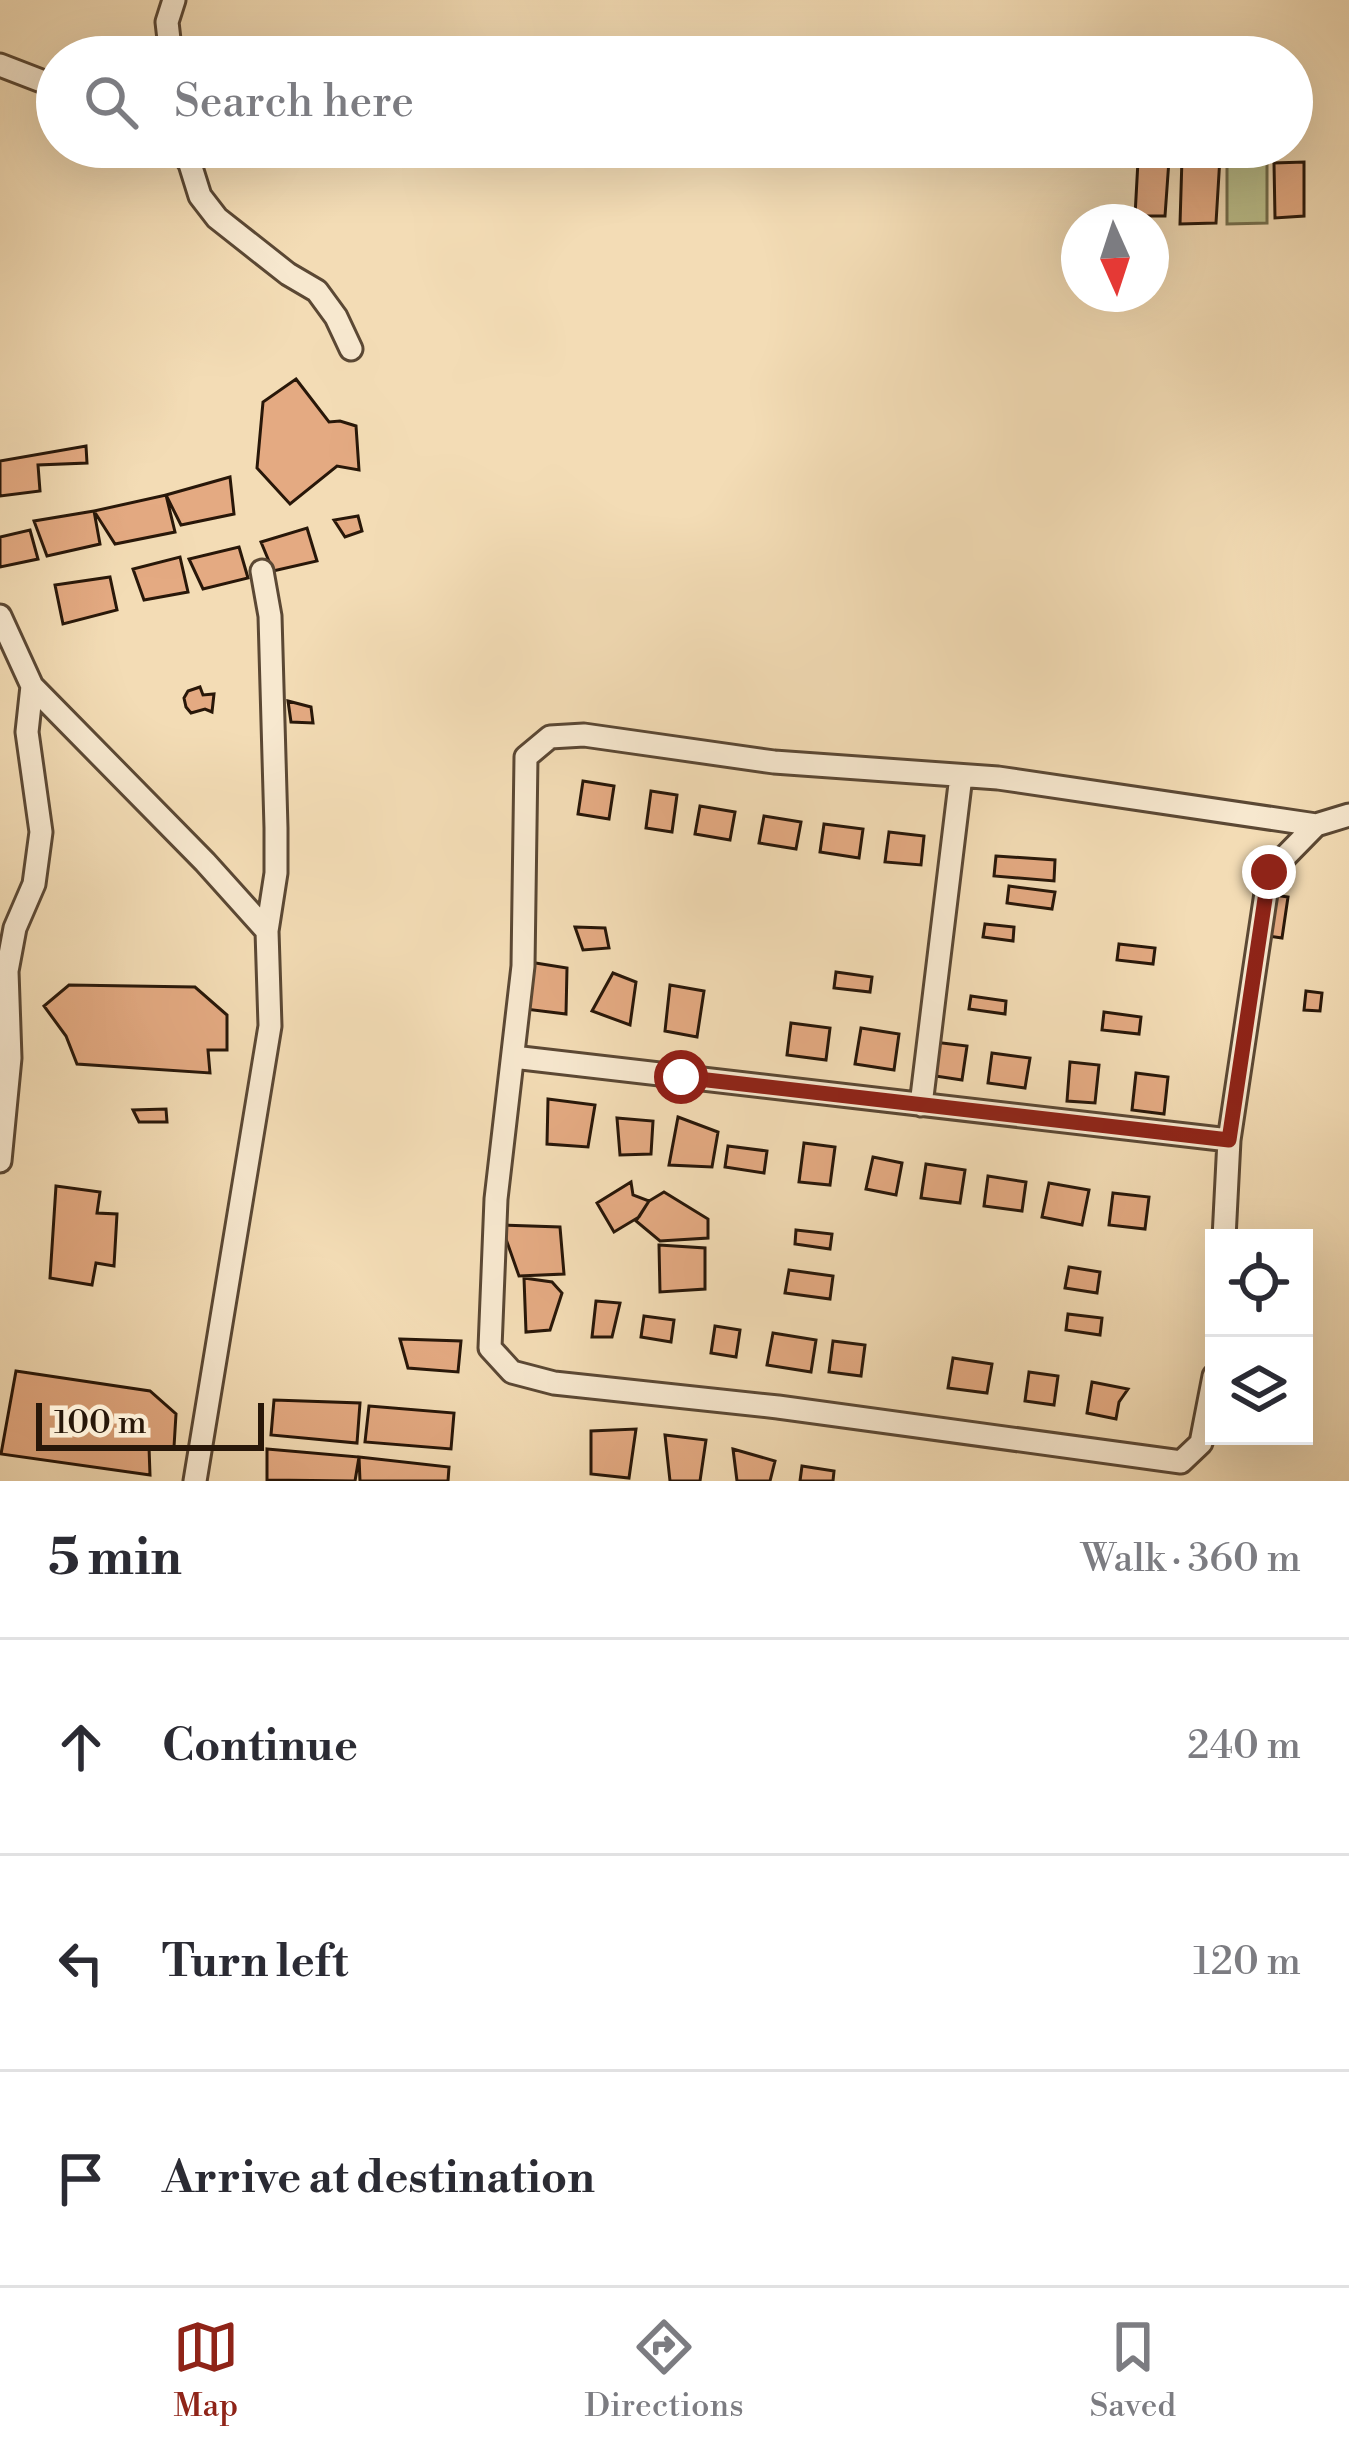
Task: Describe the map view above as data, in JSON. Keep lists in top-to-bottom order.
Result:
{
  "scale_bar": "100 m",
  "north": "bottom",
  "page": {
    "search": "Search here",
    "scale": "100 m",
    "heading": ["5 min", "Walk · 360 m"],
    "list": [
      ["Continue", "240 m"],
      ["Turn left", "120 m"],
      "Arrive at destination"
    ],
    "nav": ["Map", "Directions", "Saved"]
  }
}
